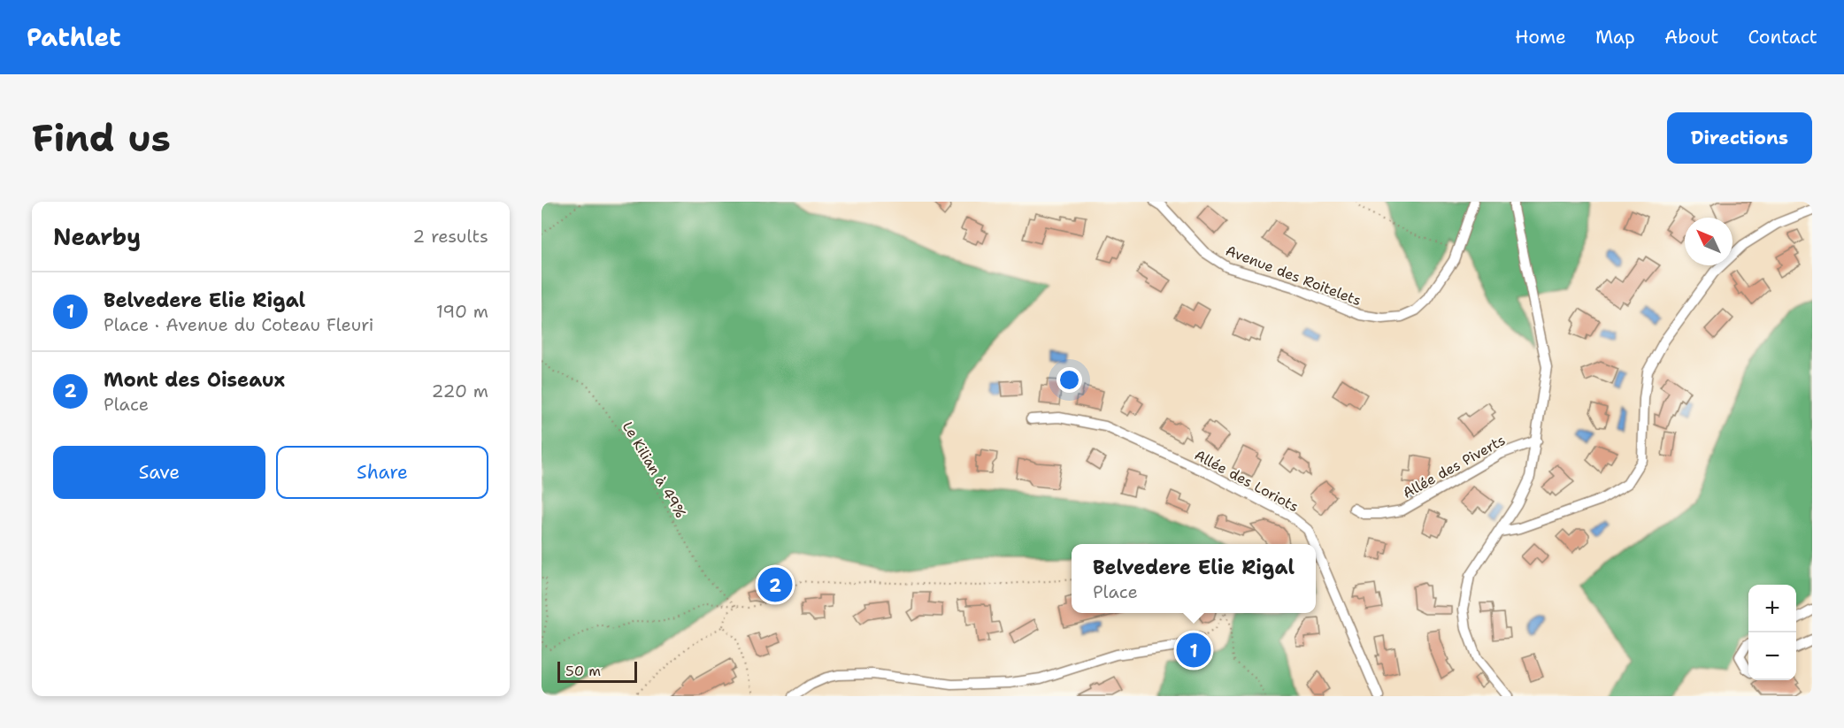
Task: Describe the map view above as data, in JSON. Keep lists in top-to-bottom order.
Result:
{
  "streets": {
    "street": ["Avenue des Roitelets", "Allée des Piverts", "Allée des Loriots"],
    "path": ["Le Kilian à 49%"]
  },
  "scale_bar": "50 m",
  "north": "top left",
  "page": {
    "header": "Pathlet",
    "nav": [
      "Home",
      "Map",
      "About",
      "Contact"
    ],
    "buttons": [
      "Directions",
      ["Save", "Share"]
    ],
    "title": "Find us",
    "heading": ["Nearby", "2 results"],
    "list": [
      {
        "mark": "1",
        "name": "Belvedere Elie Rigal",
        "note": "Place · Avenue du Coteau Fleuri",
        "value": "190 m"
      },
      {
        "mark": "2",
        "name": "Mont des Oiseaux",
        "note": "Place",
        "value": "220 m"
      }
    ],
    "popup": ["Belvedere Elie Rigal", "Place"],
    "pins": ["2", "1"],
    "map_buttons": ["+", "−"],
    "scale": "50 m"
  }
}
